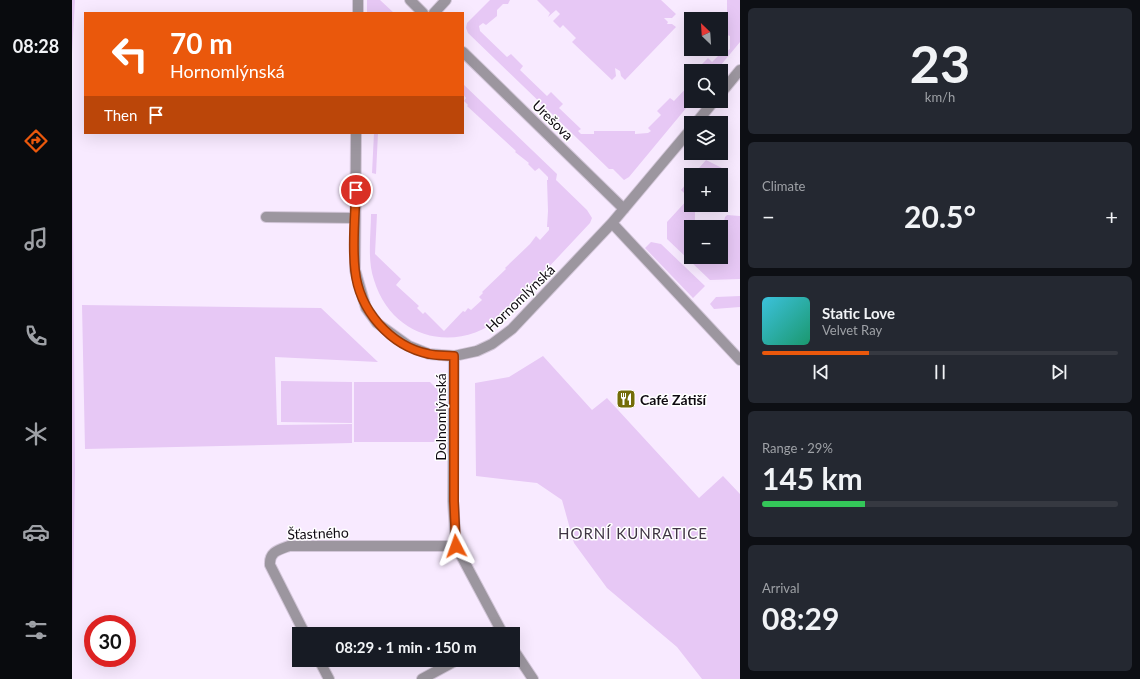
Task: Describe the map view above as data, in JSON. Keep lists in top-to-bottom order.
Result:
{
  "streets": {
    "street": [
      "Urešova",
      "Hornomlýnská",
      "Dolnomlýnská",
      "Šťastného"
    ]
  },
  "crossings": [
    ["Urešova", "Hornomlýnská"],
    ["Hornomlýnská", "Dolnomlýnská"],
    ["Dolnomlýnská", "Šťastného"]
  ],
  "districts": ["HORNÍ KUNRATICE"],
  "places": {
    "restaurant": ["Café Zátiší"]
  },
  "north": "top left",
  "page": {
    "tabs": "08:28",
    "tile": [
      ["23", "km/h"],
      "Climate",
      ["Range · 29%", "145 km"],
      ["Arrival", "08:29"]
    ],
    "map_buttons": ["+", "−"],
    "turn": ["70 m", "Hornomlýnská"],
    "then": "Then",
    "heat": ["−", "20.5°", "+"],
    "song": ["Static Love", "Velvet Ray"],
    "limit": "30",
    "trip": "08:29 · 1 min · 150 m"
  }
}
